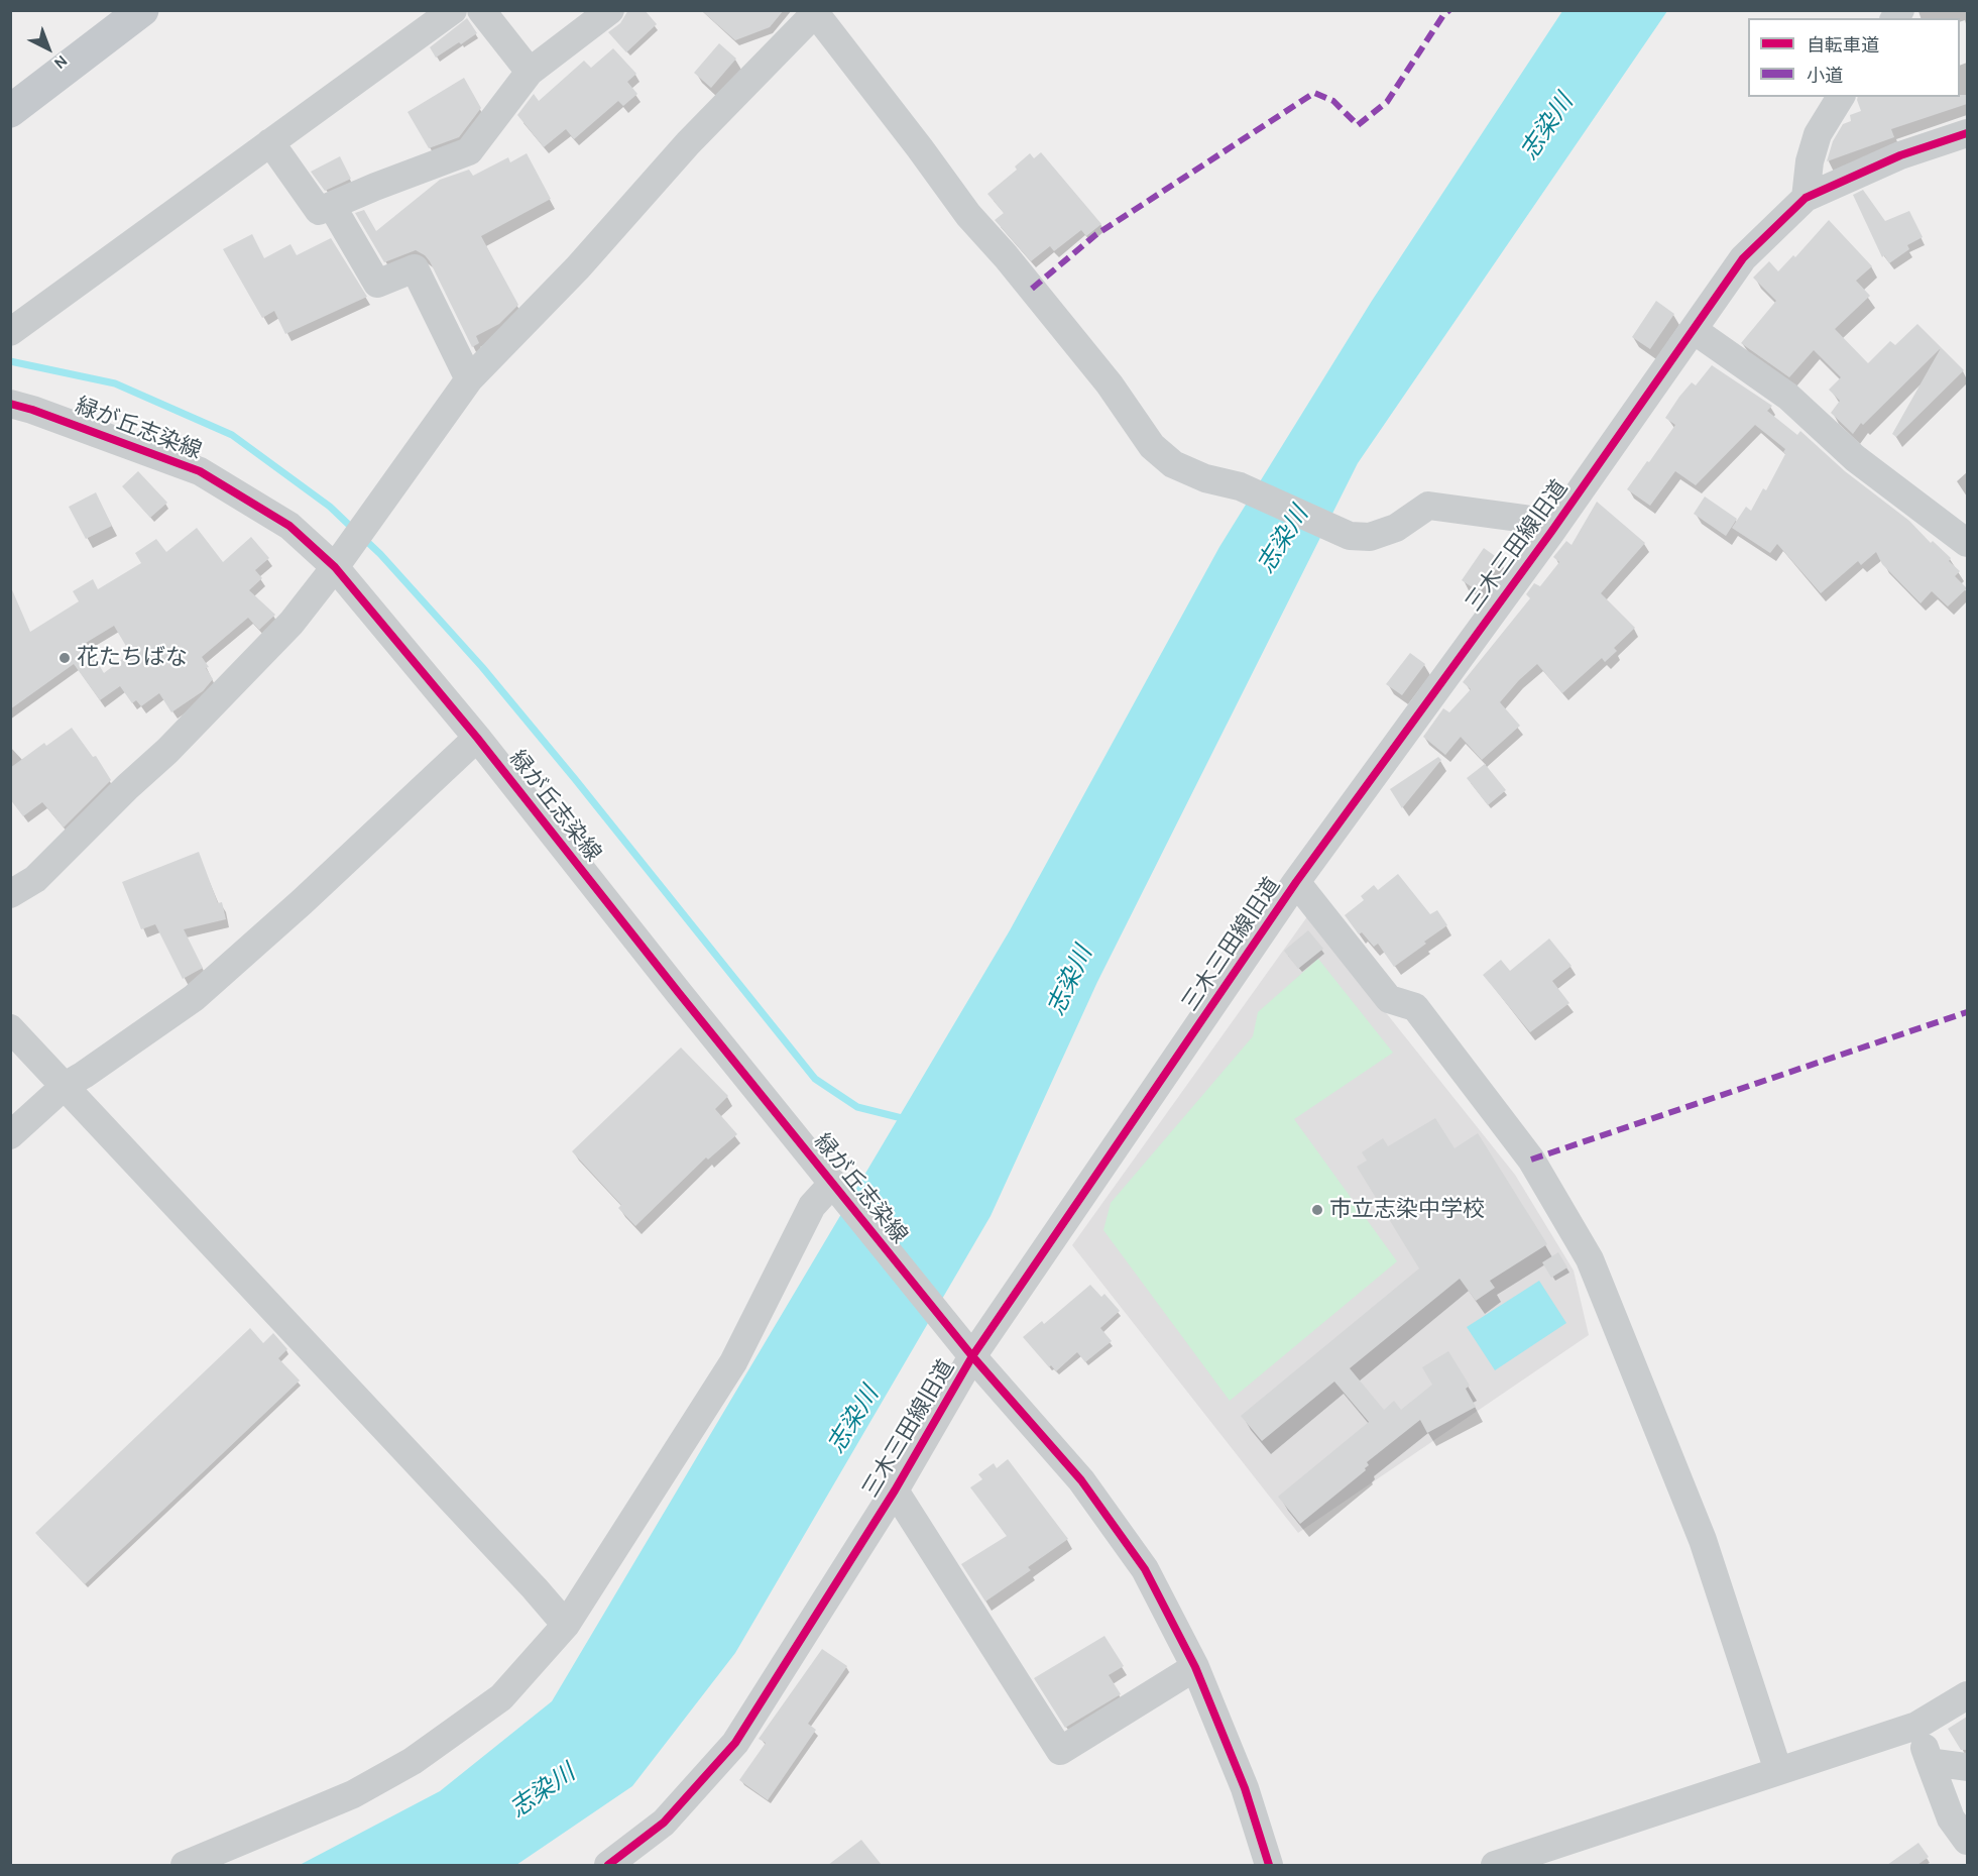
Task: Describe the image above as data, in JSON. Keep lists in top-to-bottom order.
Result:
{
  "streets": {
    "street": ["緑が丘志染線", "三木三田線旧道"]
  },
  "crossings": [
    ["緑が丘志染線", "三木三田線旧道"]
  ],
  "water": ["志染川"],
  "places": ["花たちばな", "市立志染中学校"],
  "legend": ["自転車道", "小道"],
  "north": "bottom right"
}
